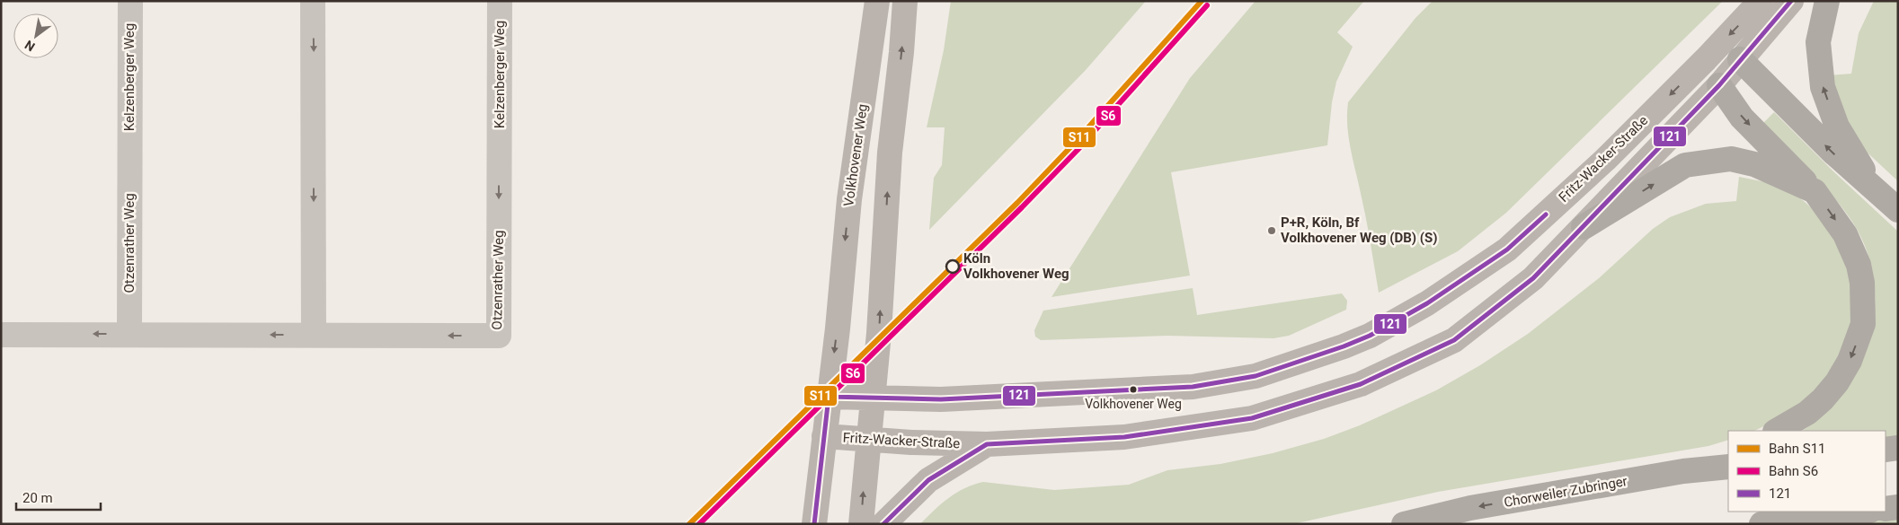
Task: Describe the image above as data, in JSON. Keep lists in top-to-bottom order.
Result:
{
  "streets": {
    "highway": ["Chorweiler Zubringer"],
    "street": [
      "Kelzenberger Weg",
      "Volkhovener Weg",
      "Fritz-Wacker-Straße",
      "Otzenrather Weg"
    ]
  },
  "crossings": [
    ["Kelzenberger Weg", "Otzenrather Weg"],
    ["Volkhovener Weg", "Fritz-Wacker-Straße"]
  ],
  "one_way": ["Chorweiler Zubringer"],
  "places": ["P+R, Köln, Bf Volkhovener Weg (DB) (S)", "Köln Volkhovener Weg", "Volkhovener Weg"],
  "lines": ["rail line S11", "transit line 121", "rail line S6"],
  "legend": ["Bahn S11", "Bahn S6", "121"],
  "scale_bar": "20 m",
  "north": "bottom left"
}
